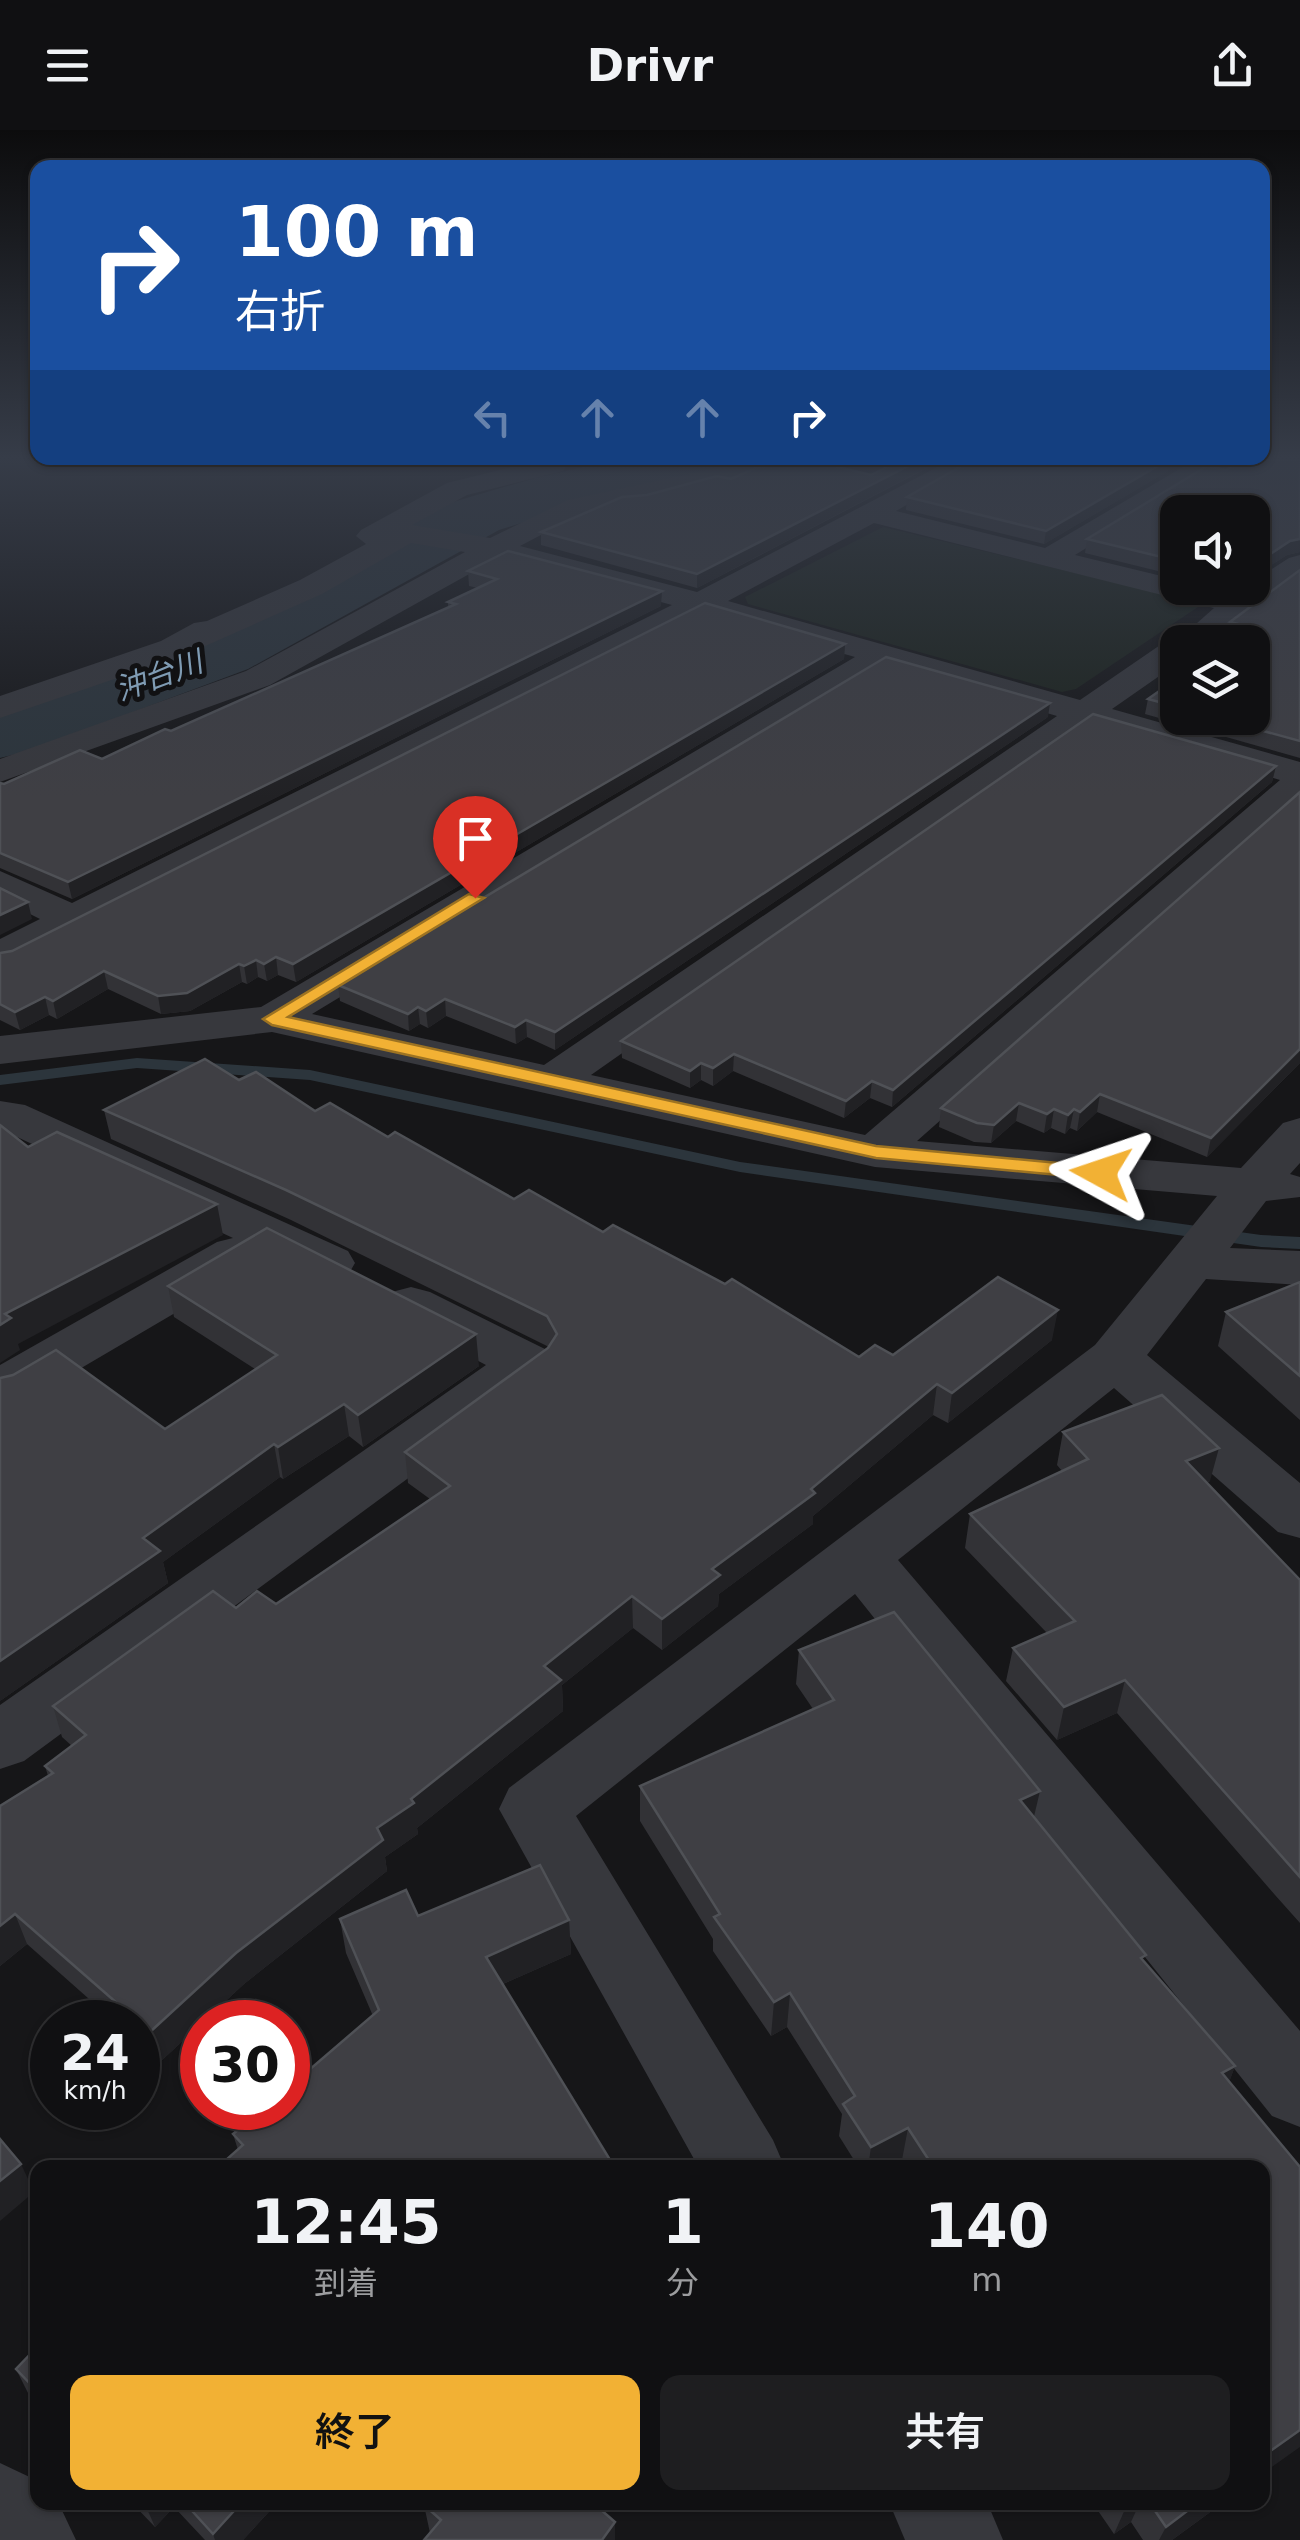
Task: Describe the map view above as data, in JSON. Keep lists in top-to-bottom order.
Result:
{
  "water": ["沖台川"],
  "page": {
    "header": "Drivr",
    "turn": ["100 m", "右折"],
    "speed": "24 km/h",
    "limit": "30",
    "eta": [
      "12:45",
      "到着",
      "1",
      "分",
      "140",
      "m"
    ],
    "buttons": ["終了", "共有"]
  }
}
